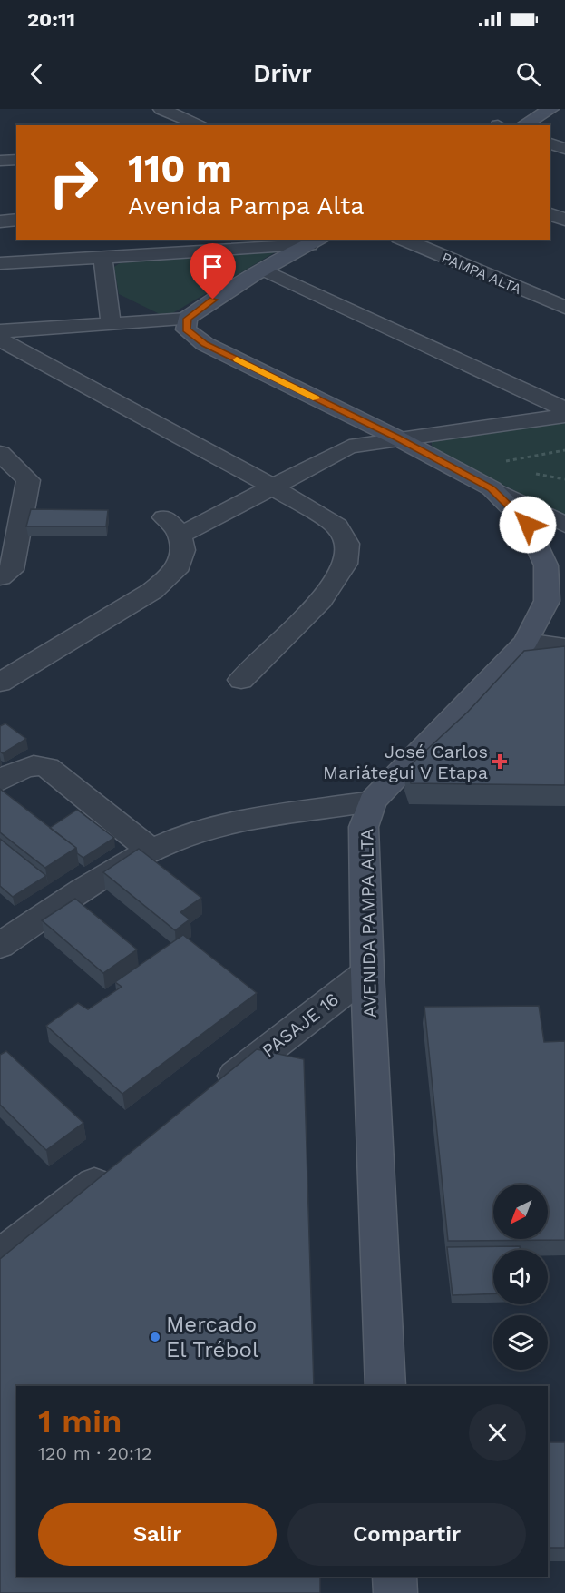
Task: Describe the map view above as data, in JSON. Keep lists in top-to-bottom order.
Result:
{
  "streets": {
    "street": ["PAMPA ALTA", "AVENIDA PAMPA ALTA", "PASAJE 16"]
  },
  "crossings": [
    ["AVENIDA PAMPA ALTA", "PASAJE 16"]
  ],
  "places": {
    "health": ["José Carlos Mariátegui V Etapa"],
    "other": ["Mercado El Trébol"]
  },
  "north": "bottom left",
  "page": {
    "status": "20:11",
    "header": "Drivr",
    "turn": ["110 m", "Avenida Pampa Alta"],
    "heading": ["1 min", "120 m · 20:12"],
    "buttons": ["Salir", "Compartir"]
  }
}
